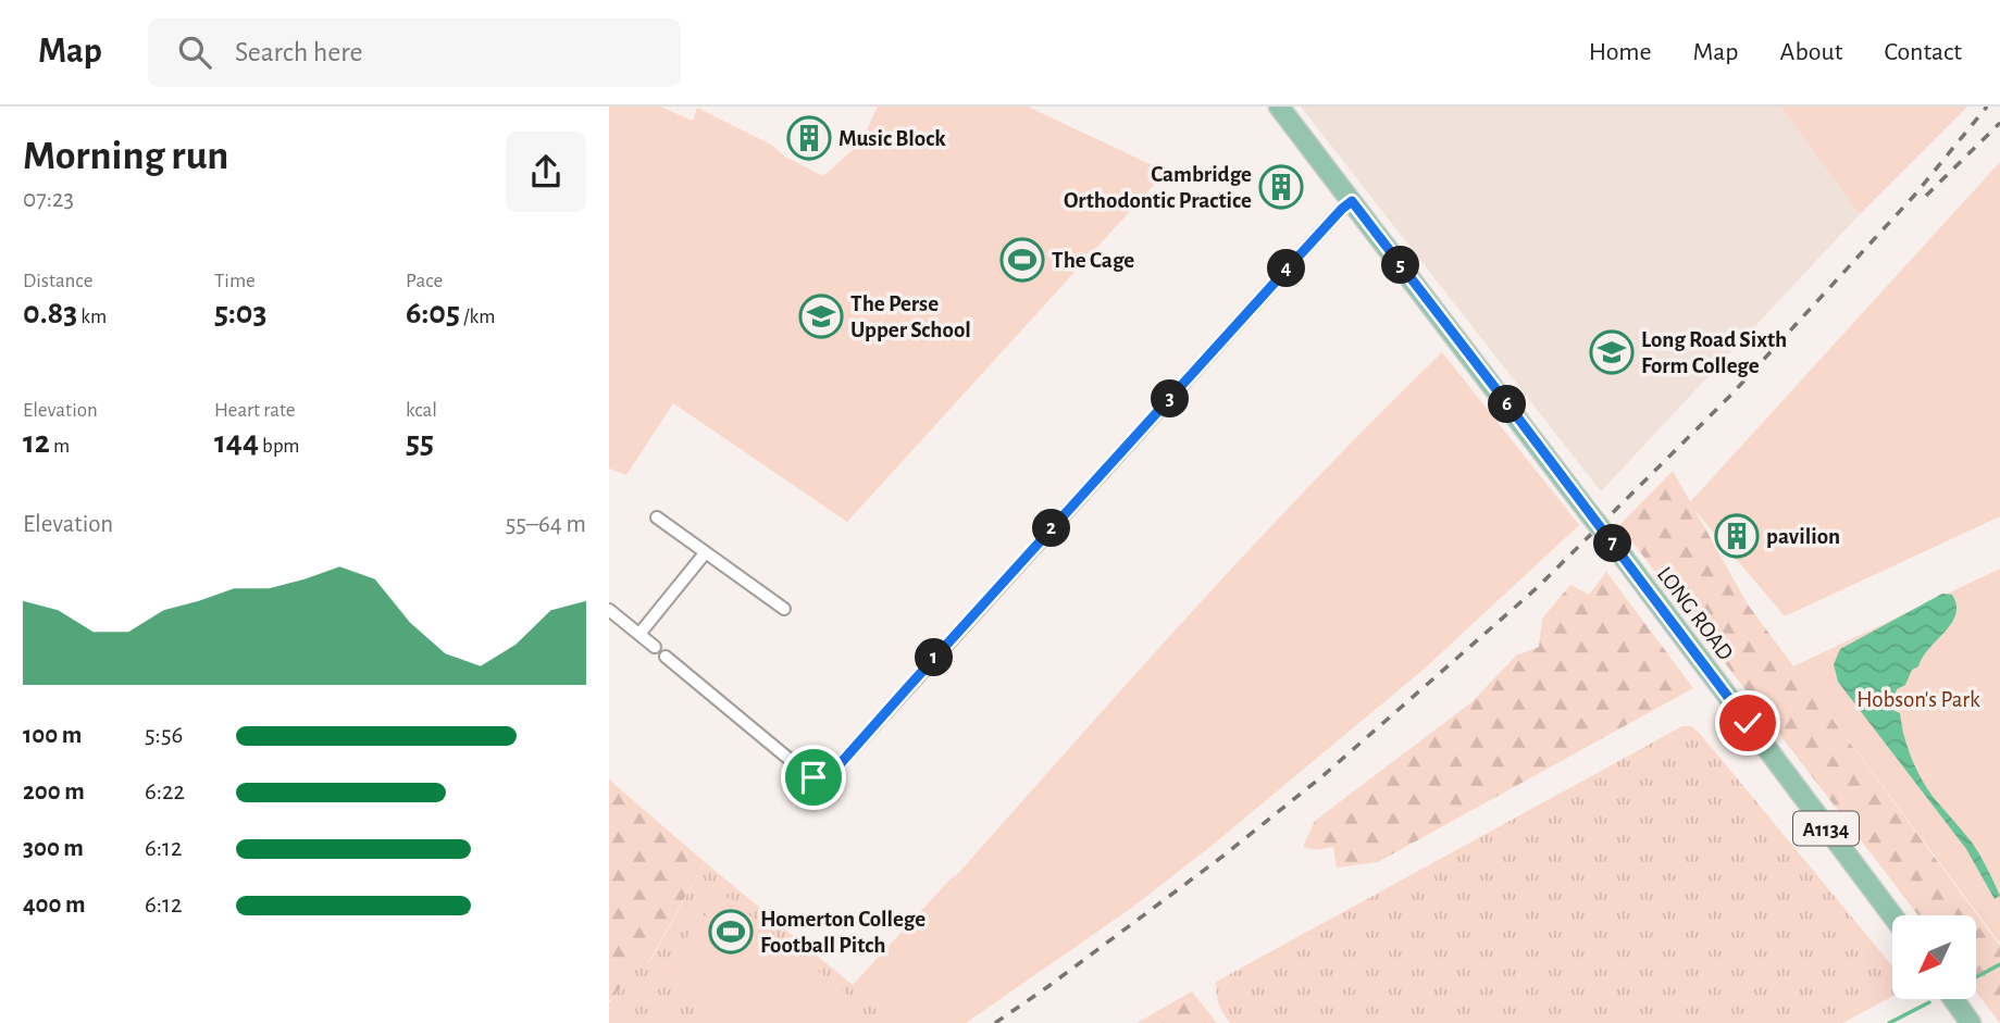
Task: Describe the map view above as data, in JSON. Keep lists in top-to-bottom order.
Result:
{
  "streets": {
    "main road": ["LONG ROAD", "A1134"]
  },
  "parks": ["Hobson's Park"],
  "places": {
    "building": ["Music Block", "Cambridge Orthodontic Practice", "pavilion"],
    "sports": ["The Cage", "Homerton College Football Pitch"],
    "school or university": ["The Perse Upper School", "Long Road Sixth Form College"]
  },
  "north": "bottom left",
  "page": {
    "header": "Map",
    "search": "Search here",
    "nav": [
      "Home",
      "Map",
      "About",
      "Contact"
    ],
    "heading": ["Morning run", "07:23"],
    "stats": [
      ["Distance", "0.83 km"],
      ["Time", "5:03"],
      ["Pace", "6:05 /km"],
      ["Elevation", "12 m"],
      ["Heart rate", "144 bpm"],
      ["kcal", "55"]
    ],
    "pins": [
      "5",
      "4",
      "3",
      "6",
      "2",
      "7",
      "1"
    ],
    "chart": ["Elevation", "55–64 m"],
    "list": [
      {
        "name": "100 m",
        "note": "5:56"
      },
      {
        "name": "200 m",
        "note": "6:22"
      },
      {
        "name": "300 m",
        "note": "6:12"
      },
      {
        "name": "400 m",
        "note": "6:12"
      }
    ]
  }
}
